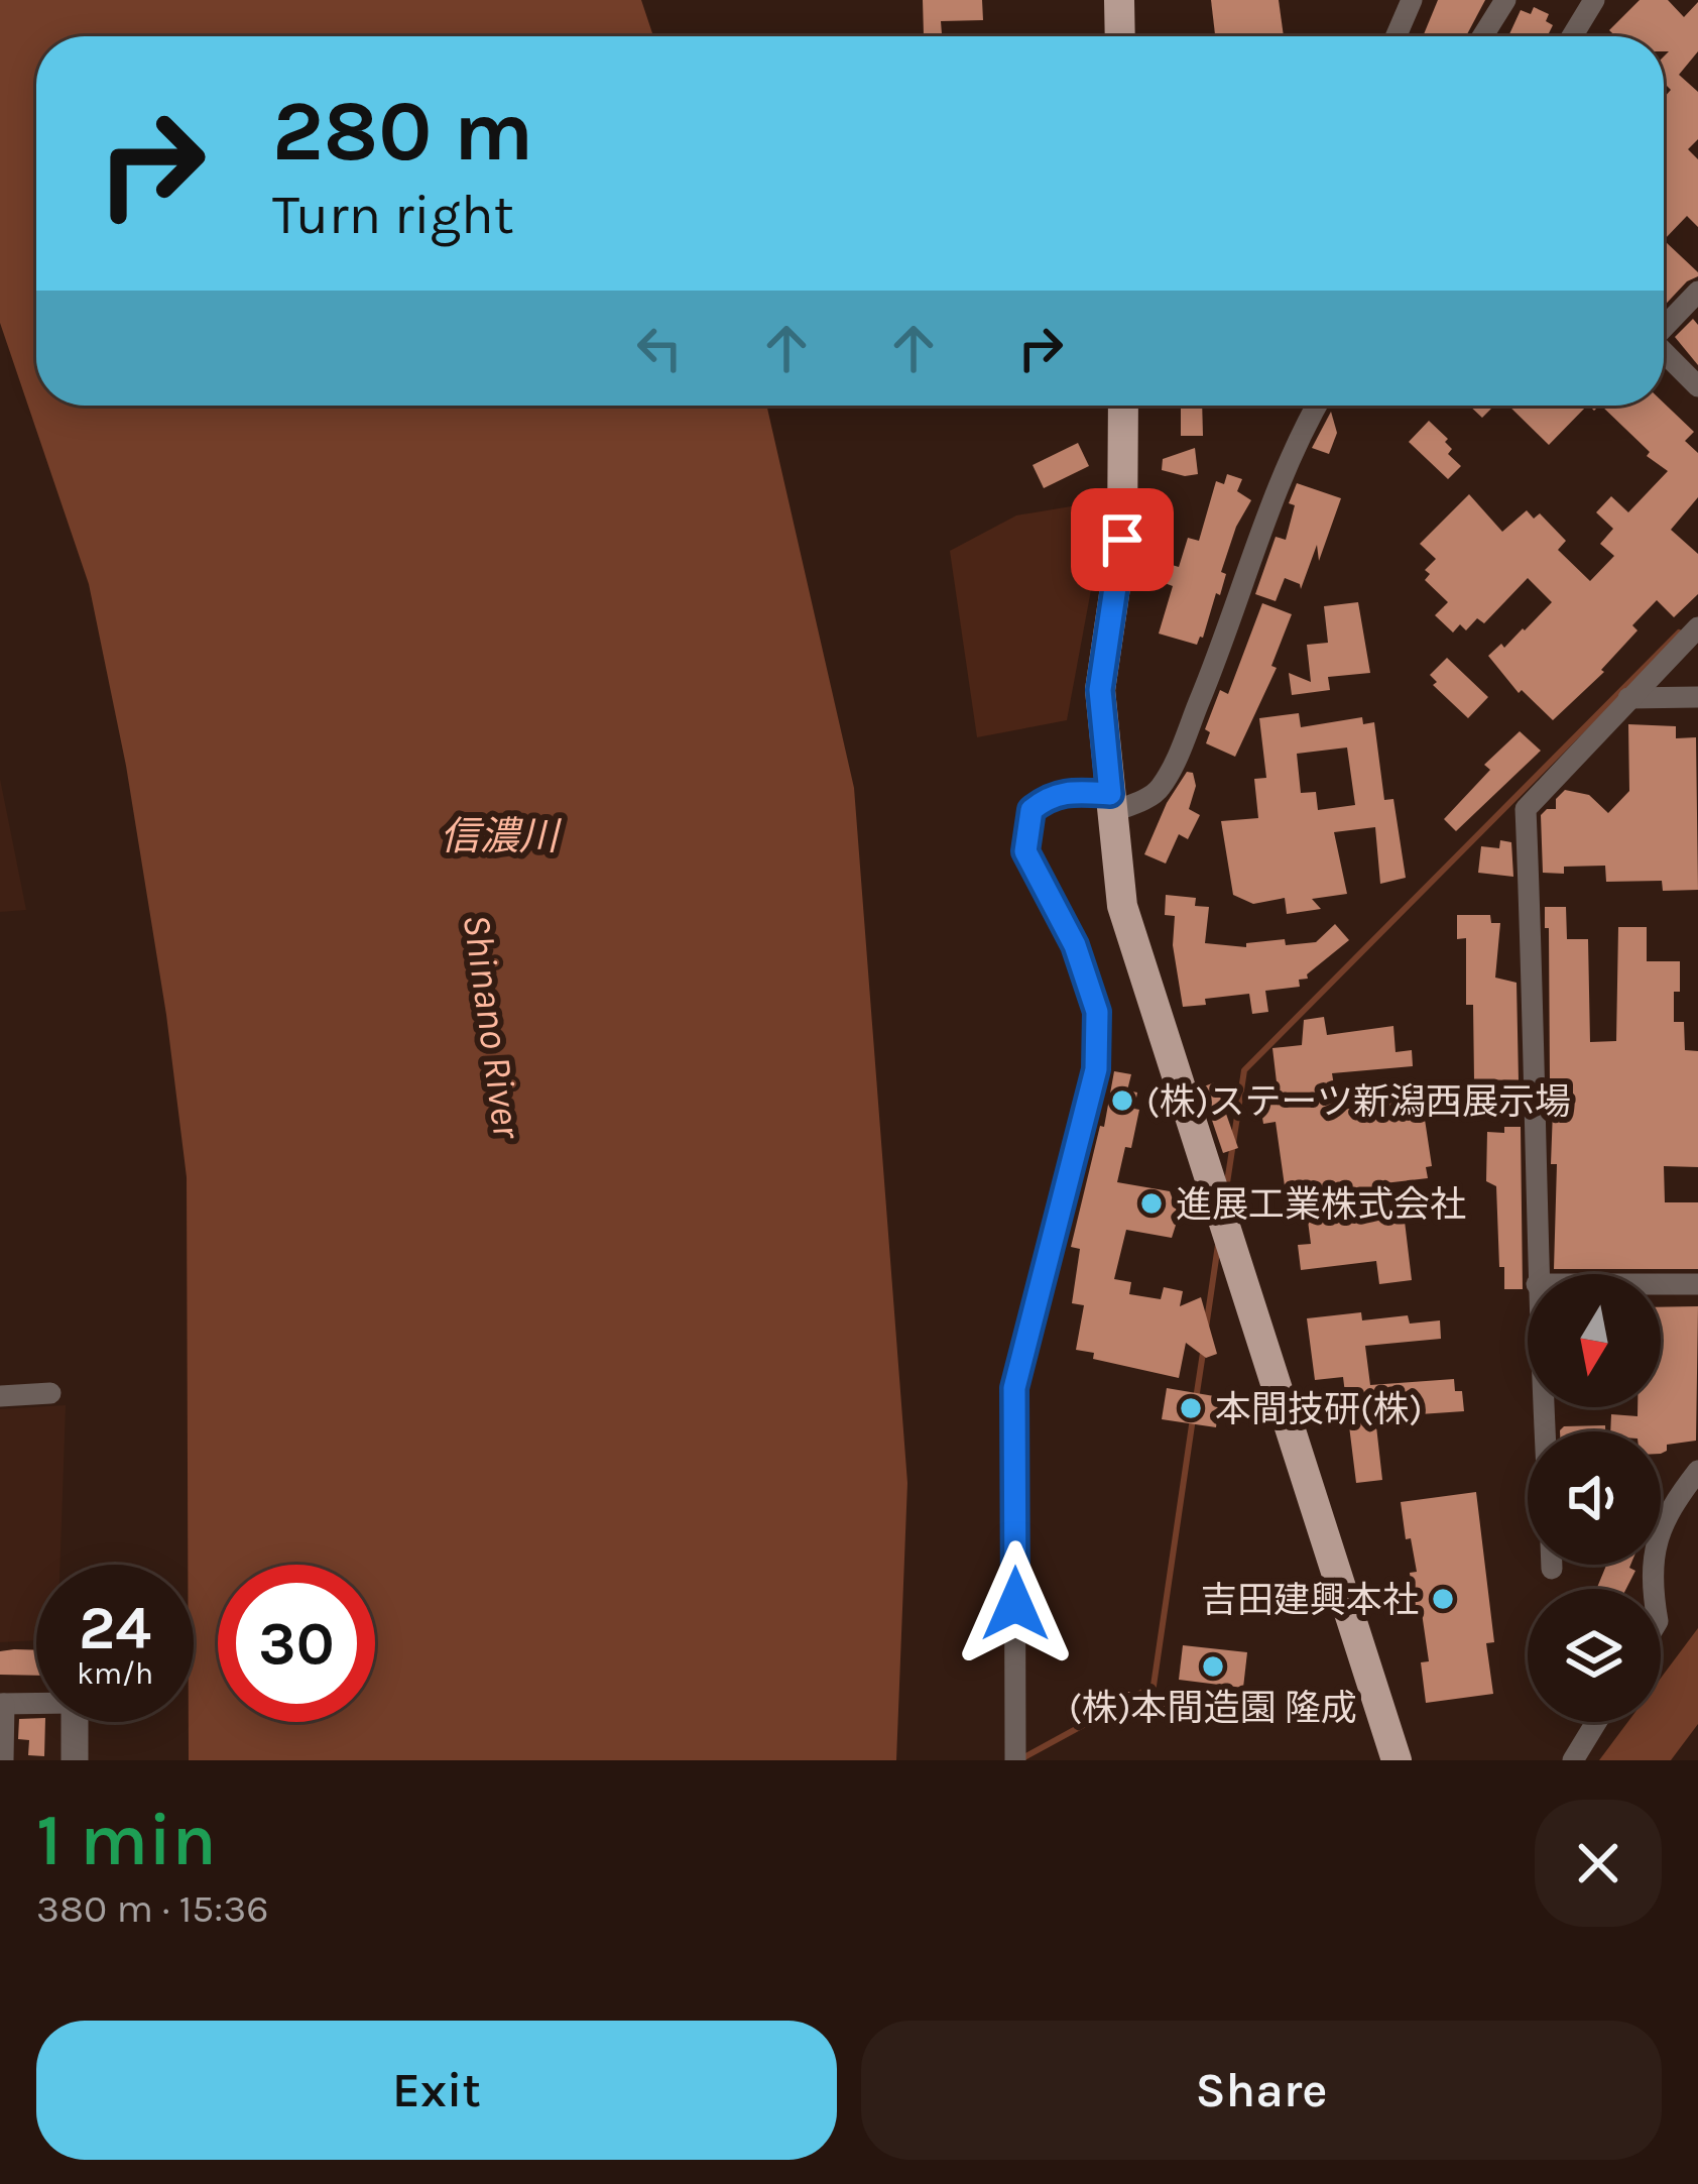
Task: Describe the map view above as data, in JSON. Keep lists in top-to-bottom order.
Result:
{
  "water": ["信濃川", "Shinano River"],
  "places": [
    "(株)ステーツ新潟西展示場",
    "進展工業株式会社",
    "本間技研(株)",
    "吉田建興本社",
    "(株)本間造園 隆成"
  ],
  "north": "bottom",
  "page": {
    "turn": ["280 m", "Turn right"],
    "speed": "24 km/h",
    "limit": "30",
    "heading": ["1 min", "380 m · 15:36"],
    "buttons": ["Exit", "Share"]
  }
}
